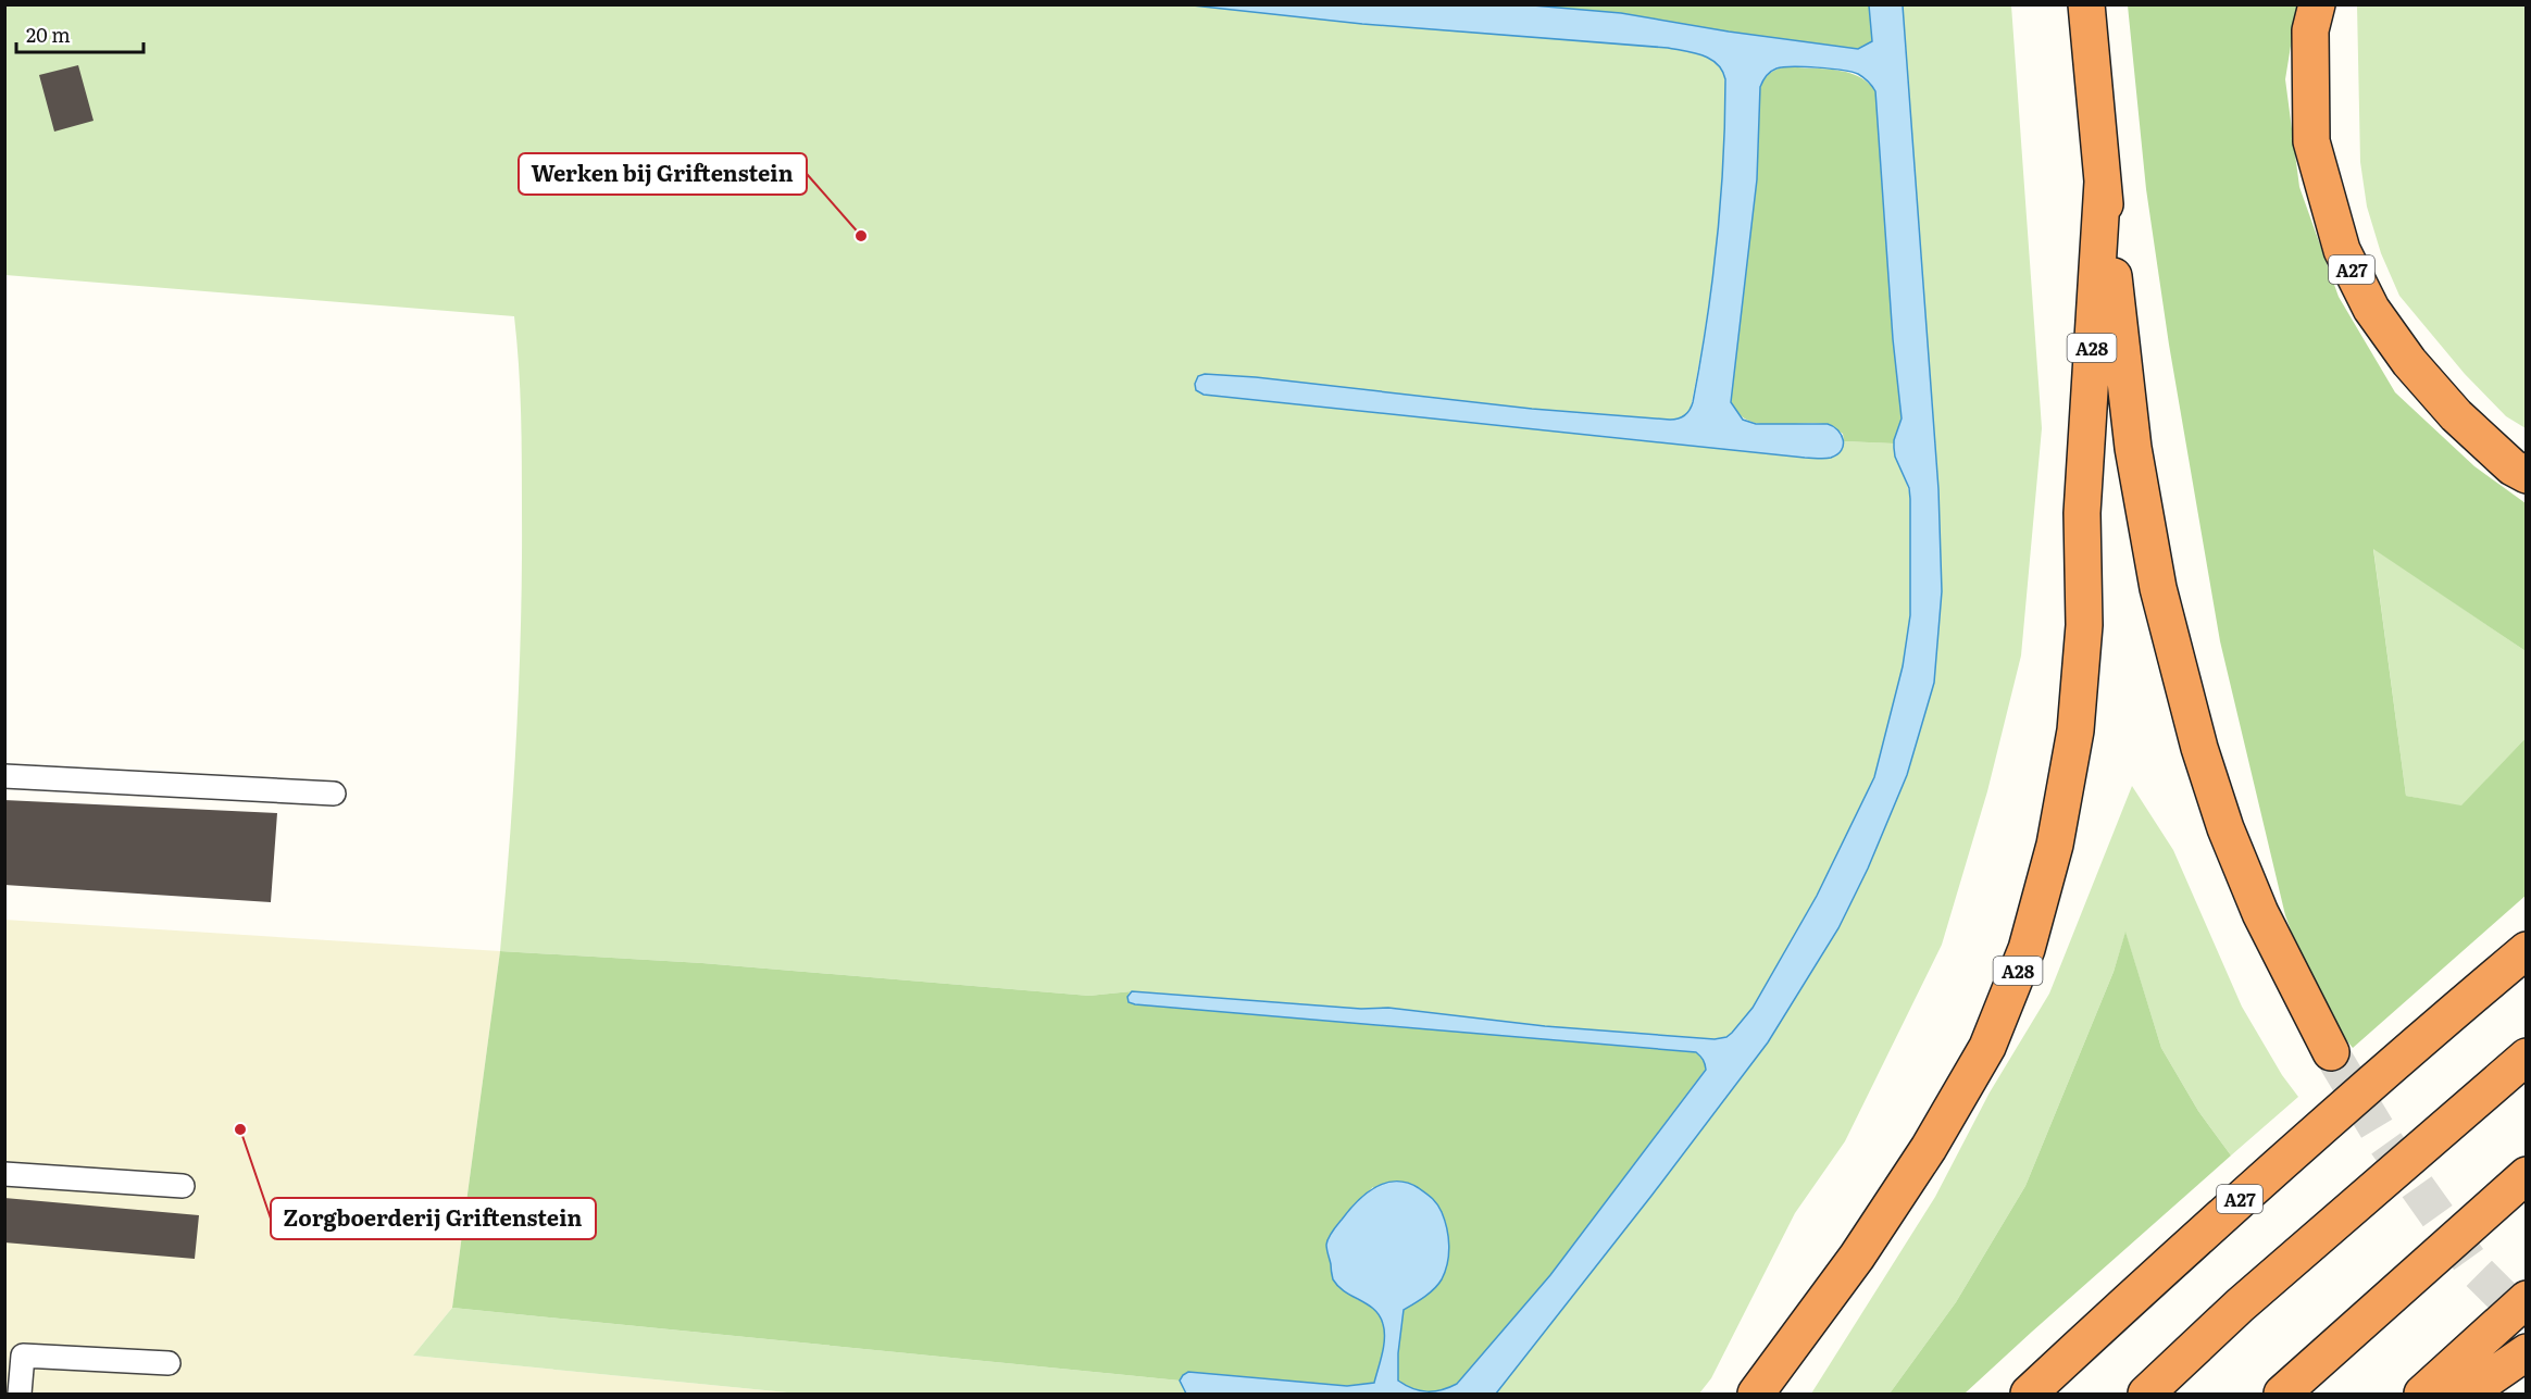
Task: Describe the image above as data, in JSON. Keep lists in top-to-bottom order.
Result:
{
  "streets": {
    "highway": ["A27", "A28"]
  },
  "places": ["Werken bij Griftenstein", "Zorgboerderij Griftenstein"],
  "scale_bar": "20 m"
}
